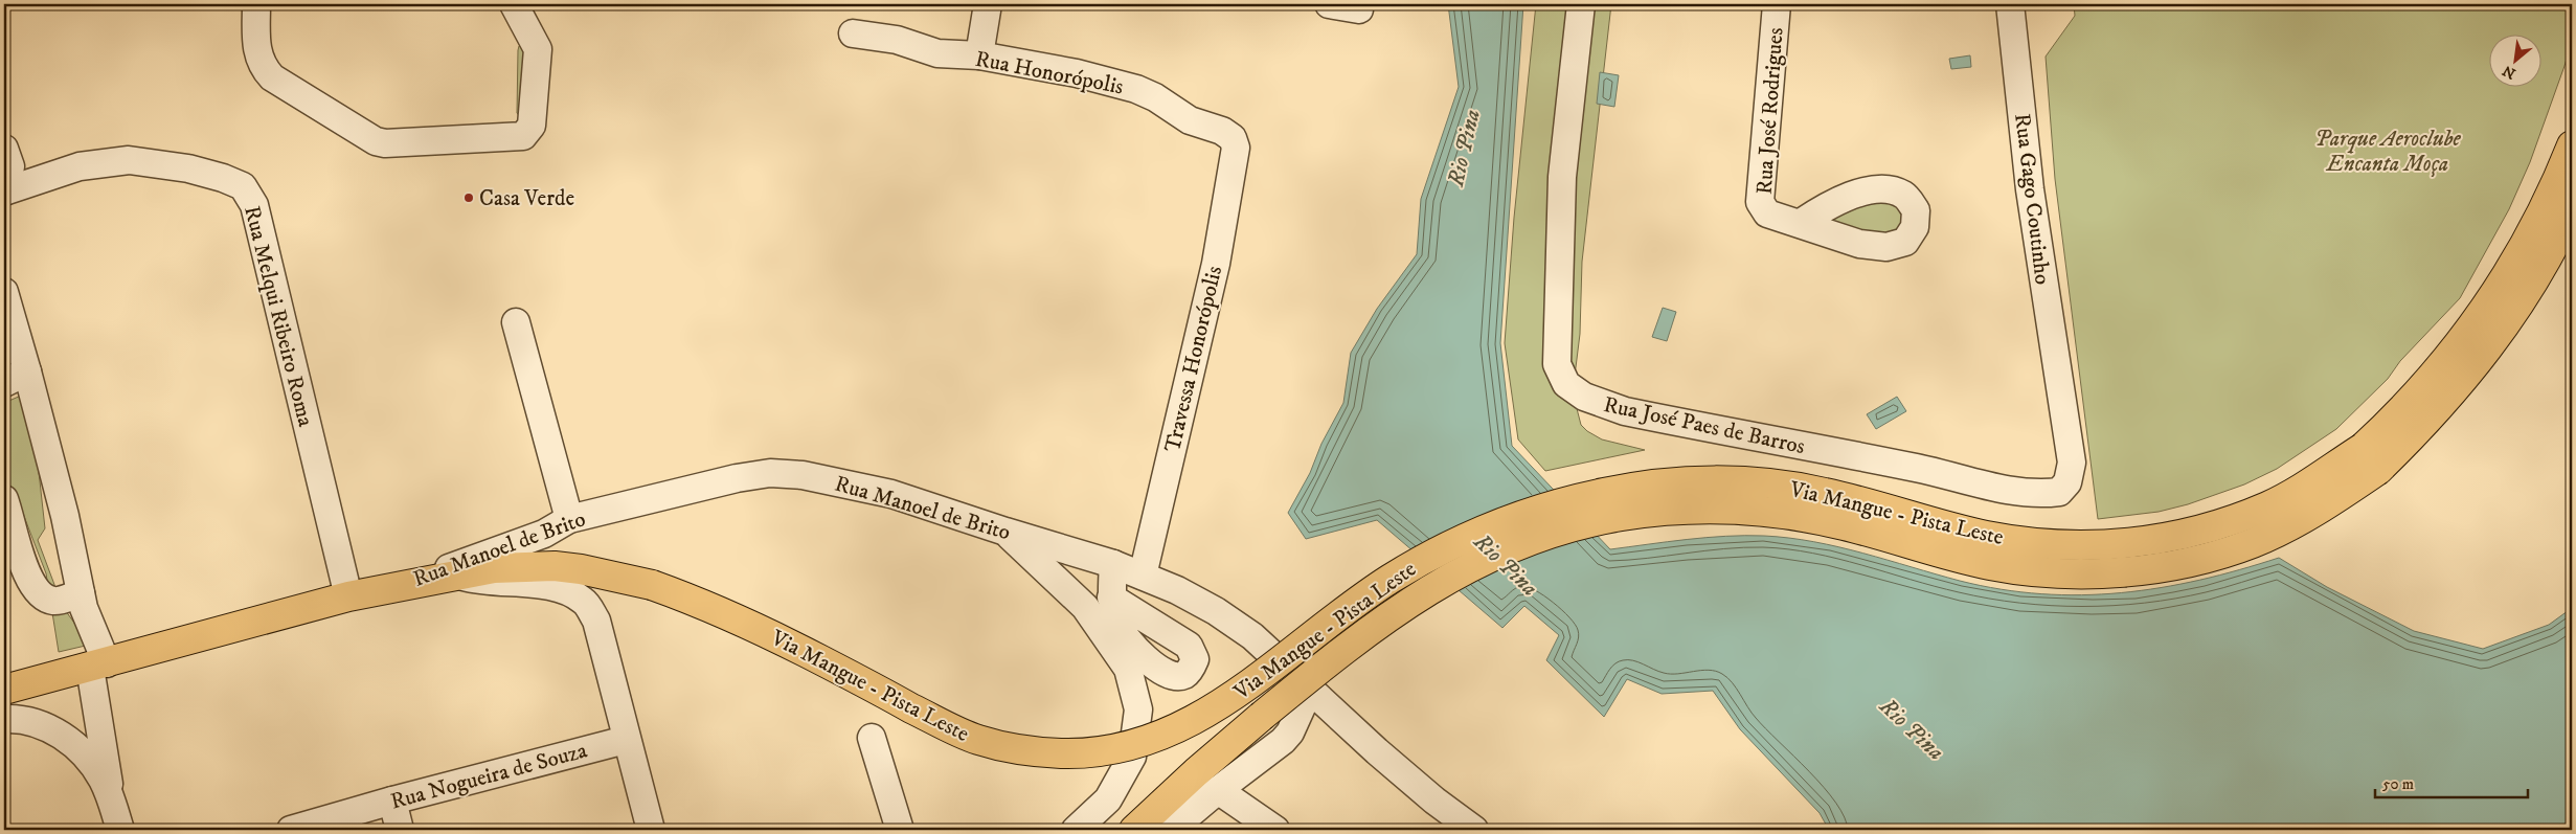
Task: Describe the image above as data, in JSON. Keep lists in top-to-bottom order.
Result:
{
  "streets": {
    "main road": ["Rua Manoel de Brito", "Via Mangue - Pista Leste"],
    "street": [
      "Rua Honorópolis",
      "Rua José Rodrigues",
      "Rua Gago Coutinho",
      "Rua Melqui Ribeiro Roma",
      "Travessa Honorópolis",
      "Rua José Paes de Barros",
      "Rua Nogueira de Souza"
    ]
  },
  "crossings": [
    ["Rua Honorópolis", "Travessa Honorópolis"],
    ["Rua Gago Coutinho", "Rua José Paes de Barros"],
    ["Rua Melqui Ribeiro Roma", "Rua Manoel de Brito"],
    ["Travessa Honorópolis", "Rua Manoel de Brito"],
    ["Rua Manoel de Brito", "Via Mangue - Pista Leste"]
  ],
  "water": ["Rio Pina"],
  "parks": ["Parque Aeroclube Encanta Moça"],
  "places": ["Casa Verde"],
  "scale_bar": "50 m",
  "north": "bottom left"
}
